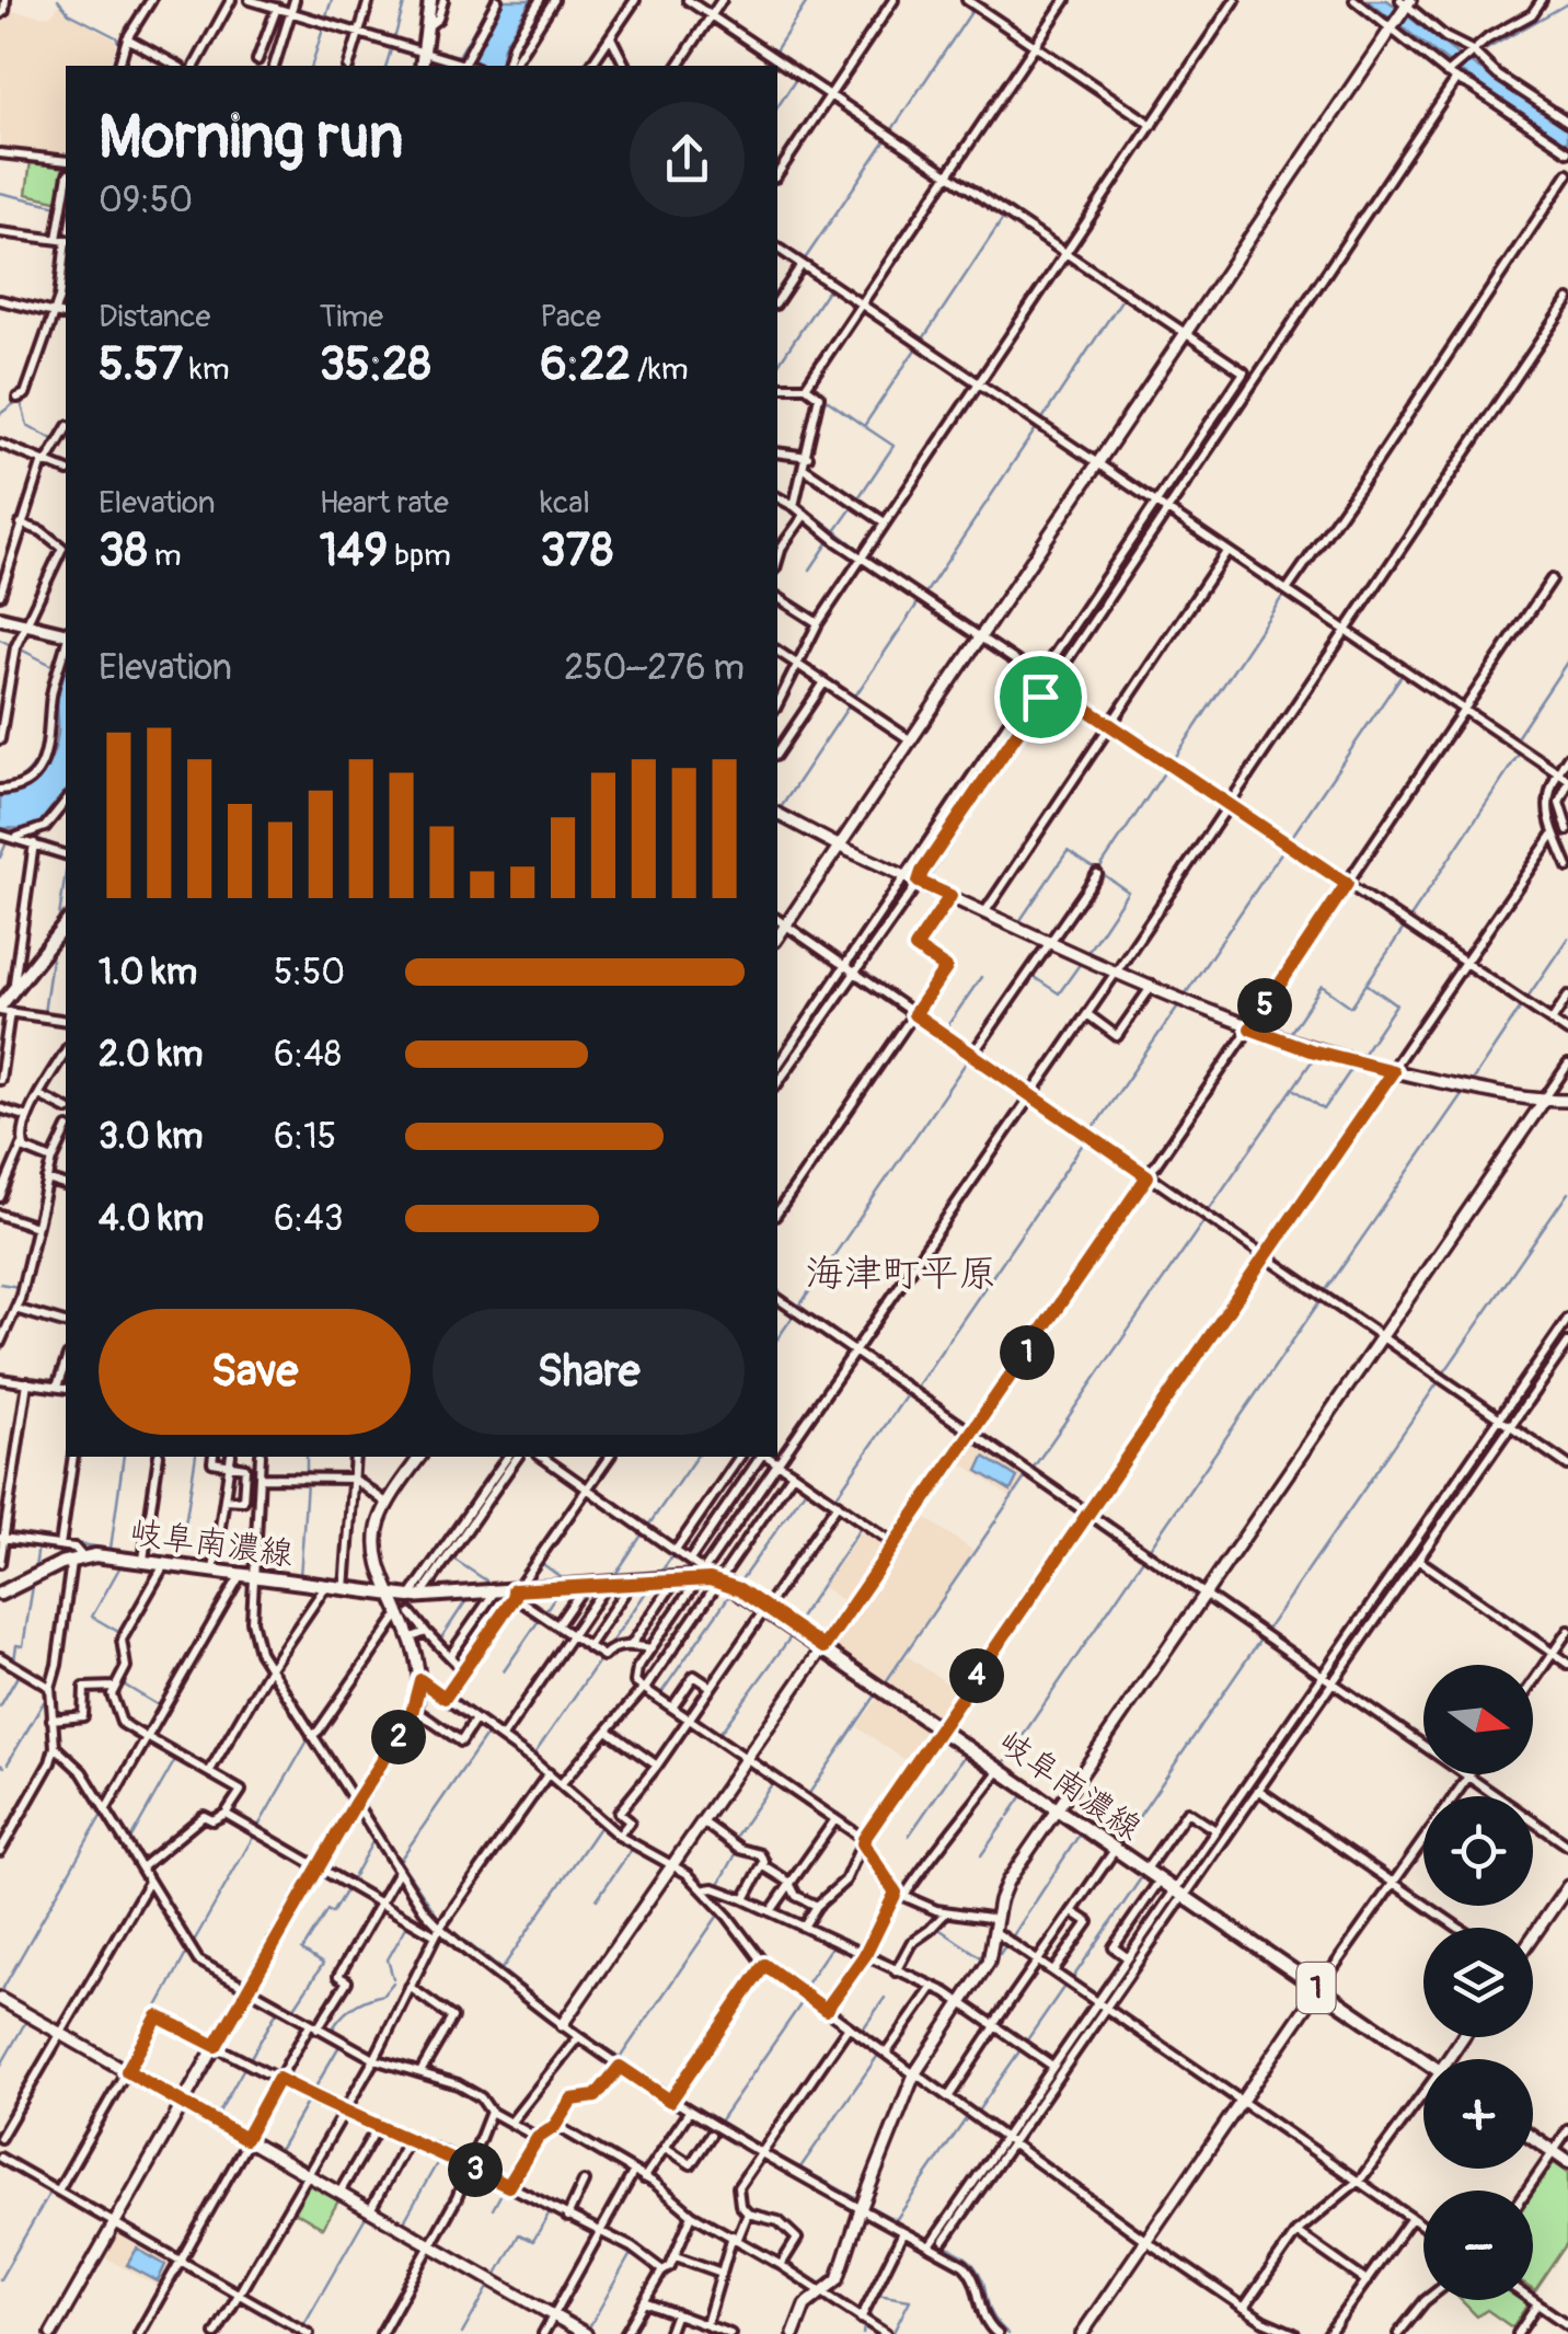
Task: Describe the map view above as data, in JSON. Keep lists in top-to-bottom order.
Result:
{
  "streets": {
    "main road": ["岐阜南濃線", "1"]
  },
  "districts": ["海津町平原"],
  "north": "right",
  "page": {
    "heading": ["Morning run", "09:50"],
    "stats": [
      ["Distance", "5.57 km"],
      ["Time", "35:28"],
      ["Pace", "6:22 /km"],
      ["Elevation", "38 m"],
      ["Heart rate", "149 bpm"],
      ["kcal", "378"]
    ],
    "chart": ["Elevation", "250–276 m"],
    "list": [
      {
        "name": "1.0 km",
        "note": "5:50"
      },
      {
        "name": "2.0 km",
        "note": "6:48"
      },
      {
        "name": "3.0 km",
        "note": "6:15"
      },
      {
        "name": "4.0 km",
        "note": "6:43"
      }
    ],
    "pins": [
      "5",
      "1",
      "4",
      "2",
      "3"
    ],
    "buttons": ["Save", "Share"],
    "map_buttons": ["+", "−"]
  }
}
